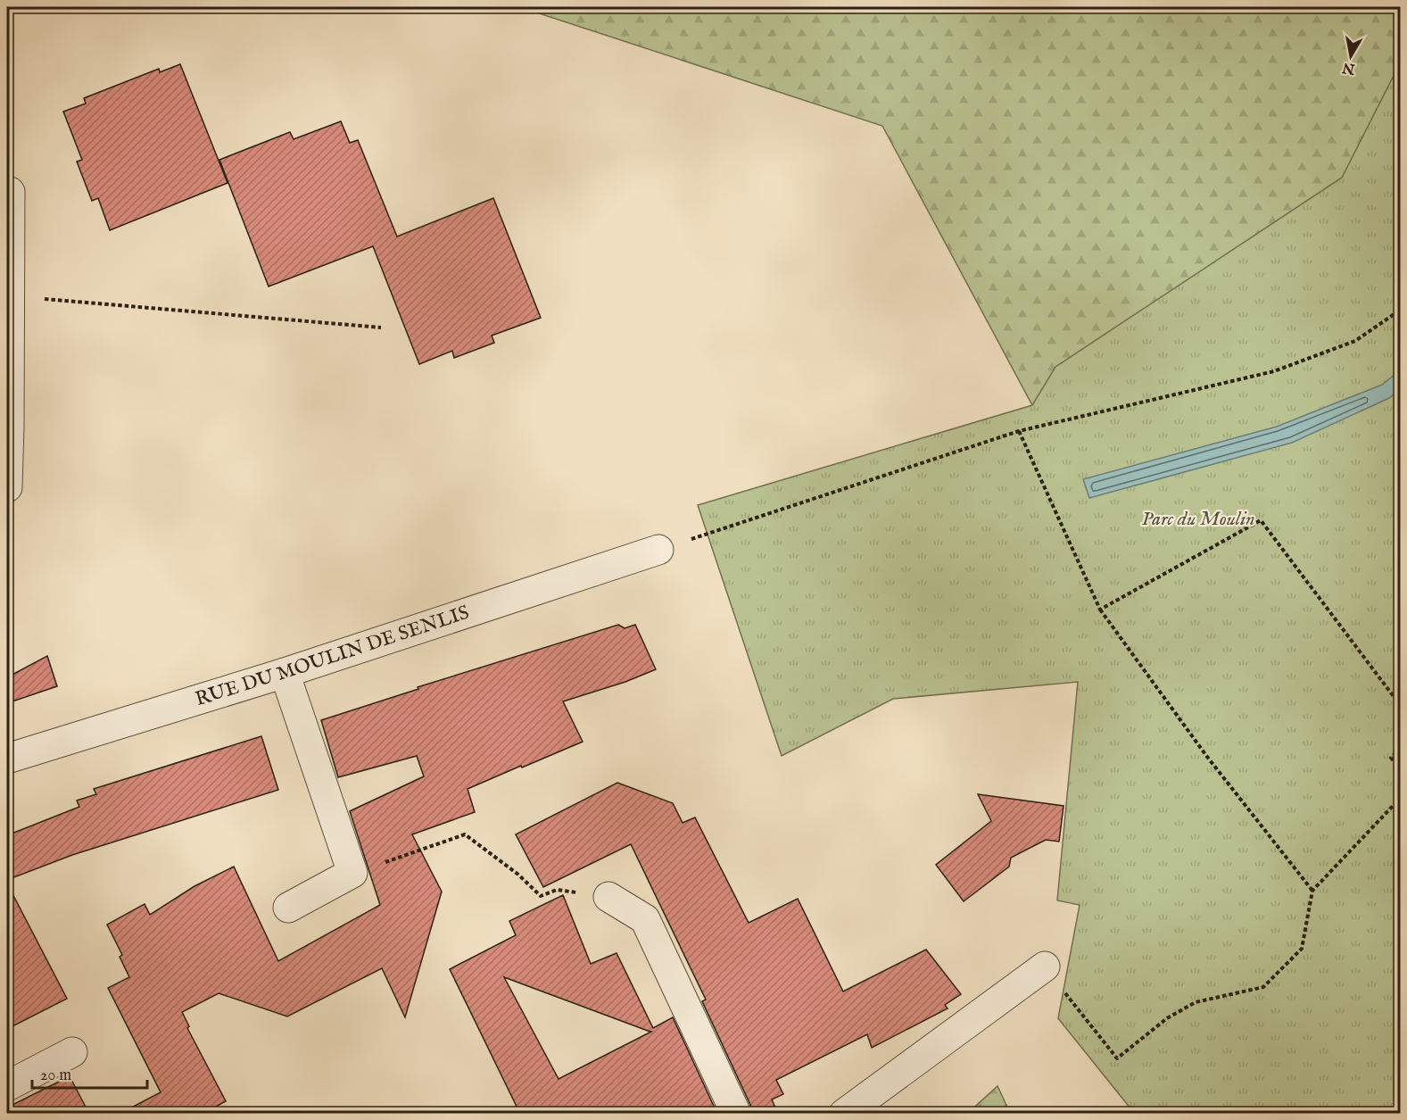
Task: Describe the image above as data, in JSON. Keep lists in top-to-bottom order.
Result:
{
  "streets": {
    "street": ["RUE DU MOULIN DE SENLIS"]
  },
  "parks": ["Parc du Moulin"],
  "scale_bar": "20 m",
  "north": "bottom"
}
